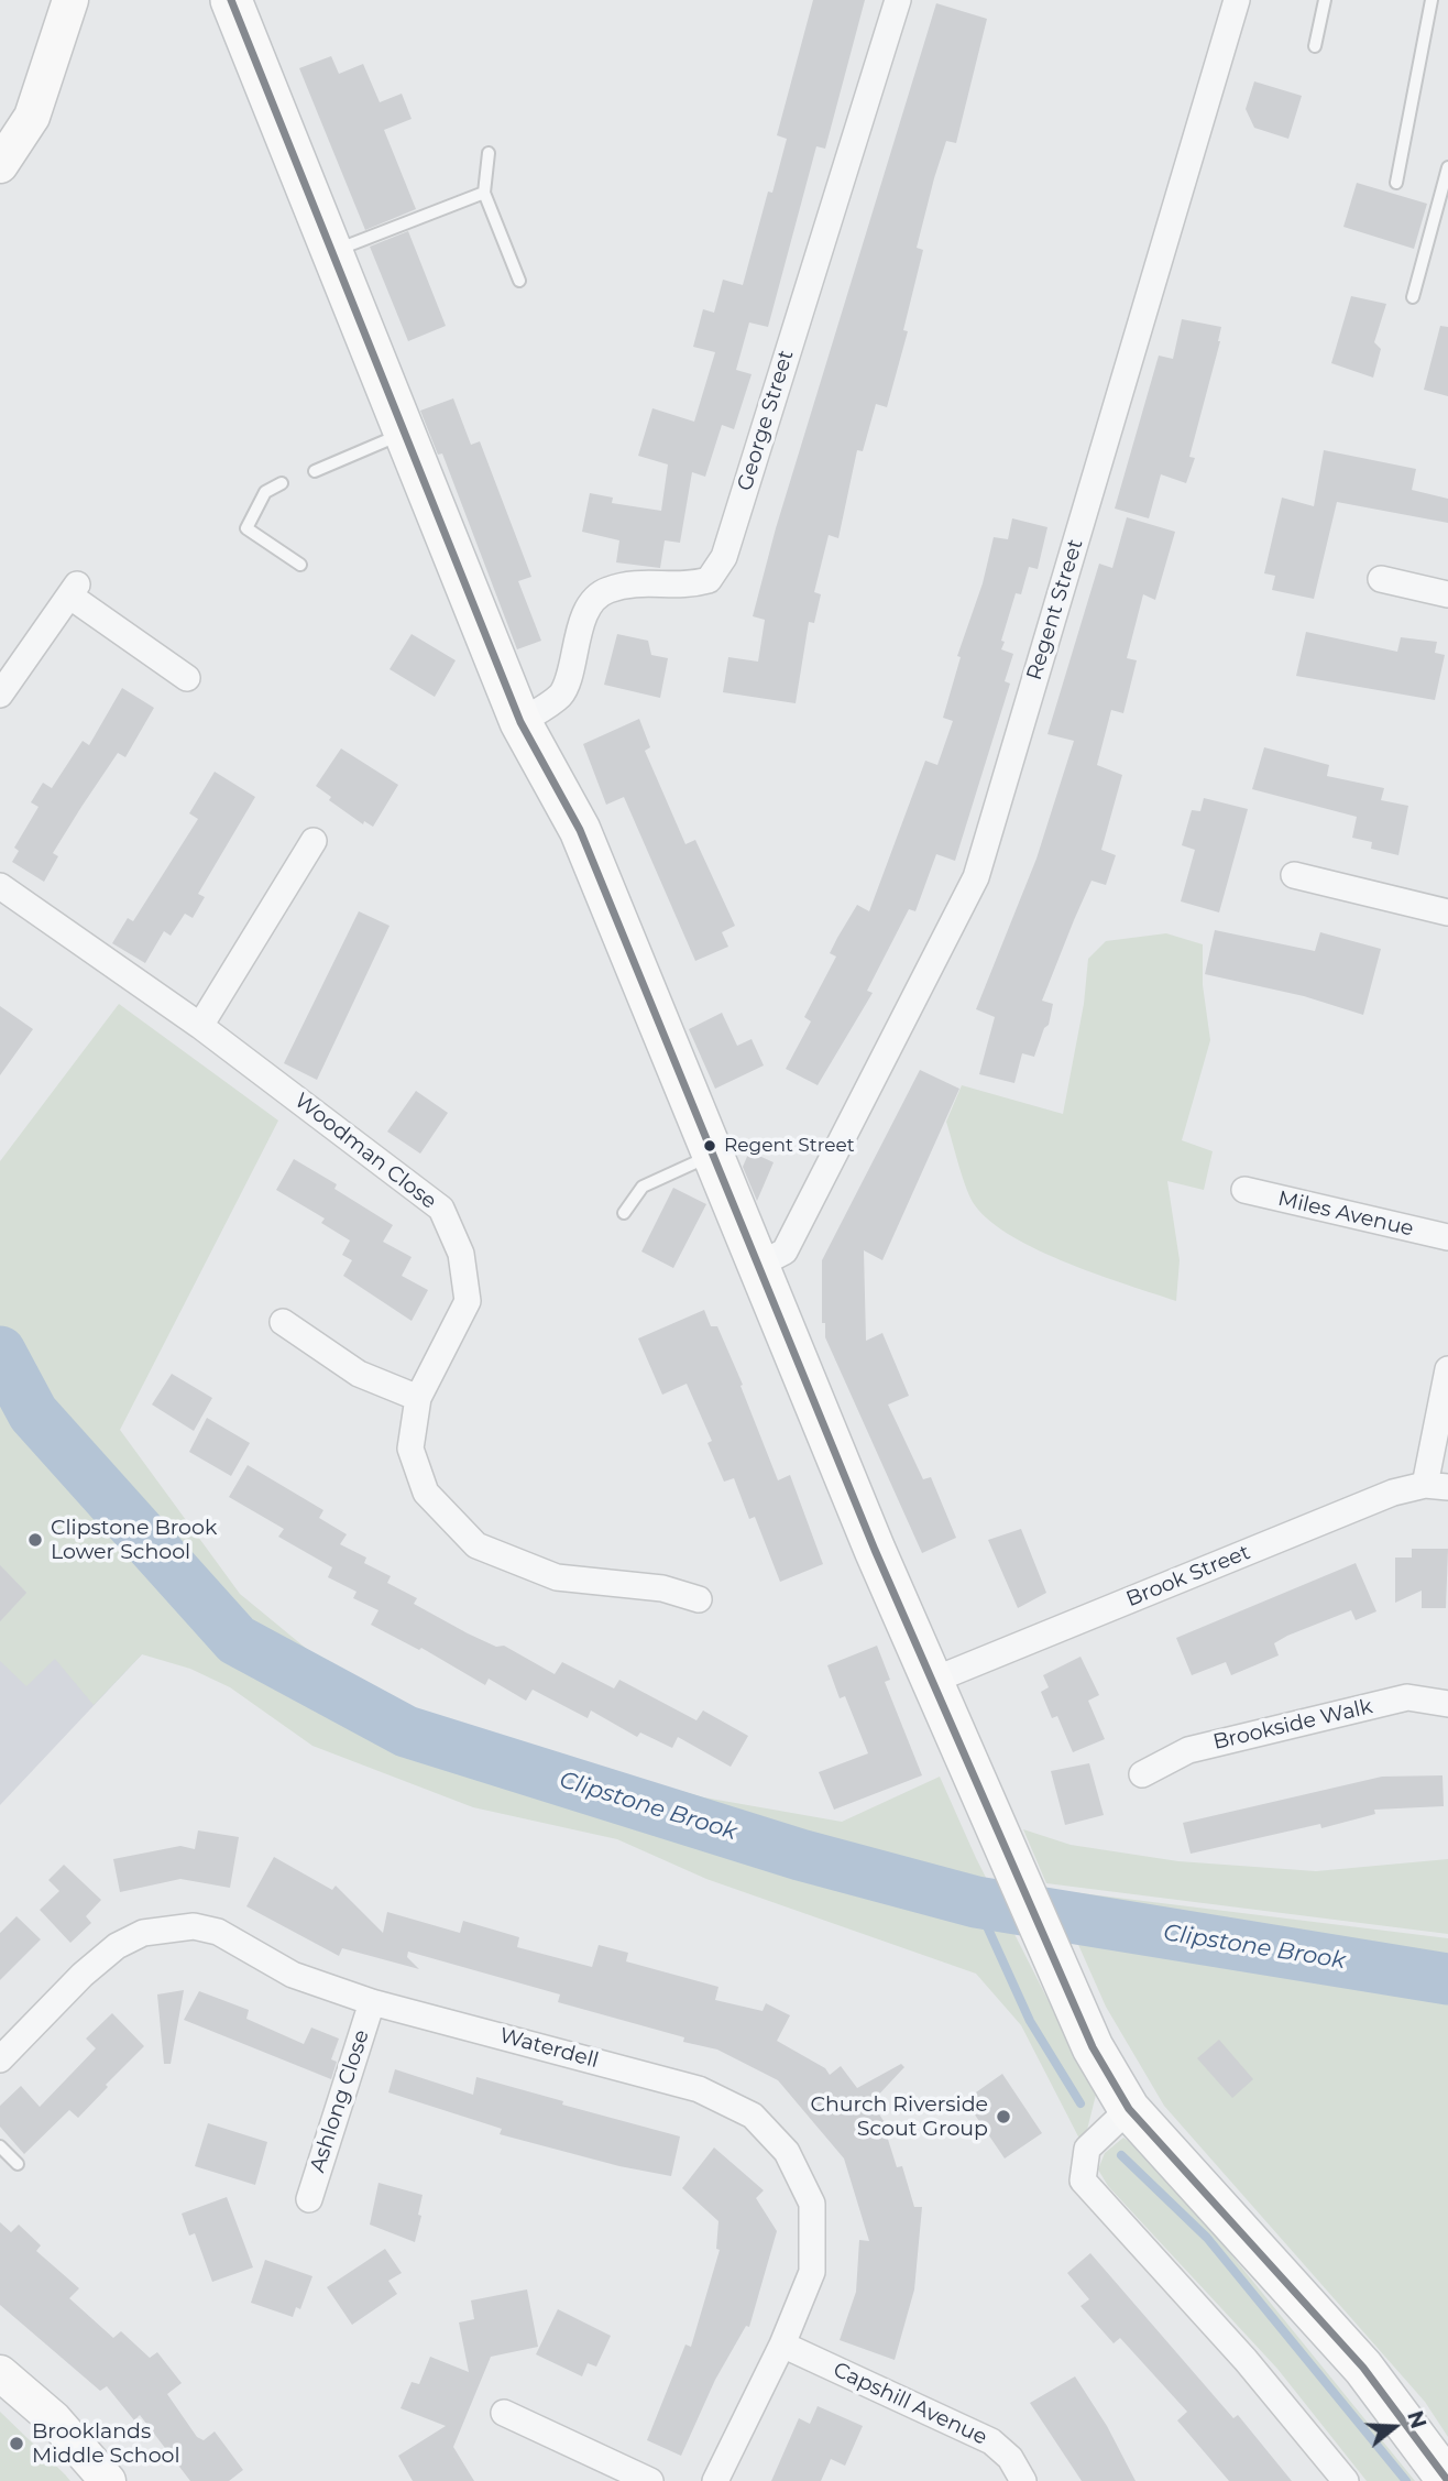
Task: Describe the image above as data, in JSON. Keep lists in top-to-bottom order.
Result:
{
  "streets": {
    "street": [
      "George Street",
      "Regent Street",
      "Woodman Close",
      "Miles Avenue",
      "Brook Street",
      "Brookside Walk",
      "Waterdell",
      "Ashlong Close",
      "Capshill Avenue"
    ]
  },
  "crossings": [
    ["Waterdell", "Ashlong Close"],
    ["Waterdell", "Capshill Avenue"]
  ],
  "water": ["Clipstone Brook"],
  "places": [
    "Regent Street",
    "Clipstone Brook Lower School",
    "Church Riverside Scout Group",
    "Brooklands Middle School"
  ],
  "north": "right"
}
